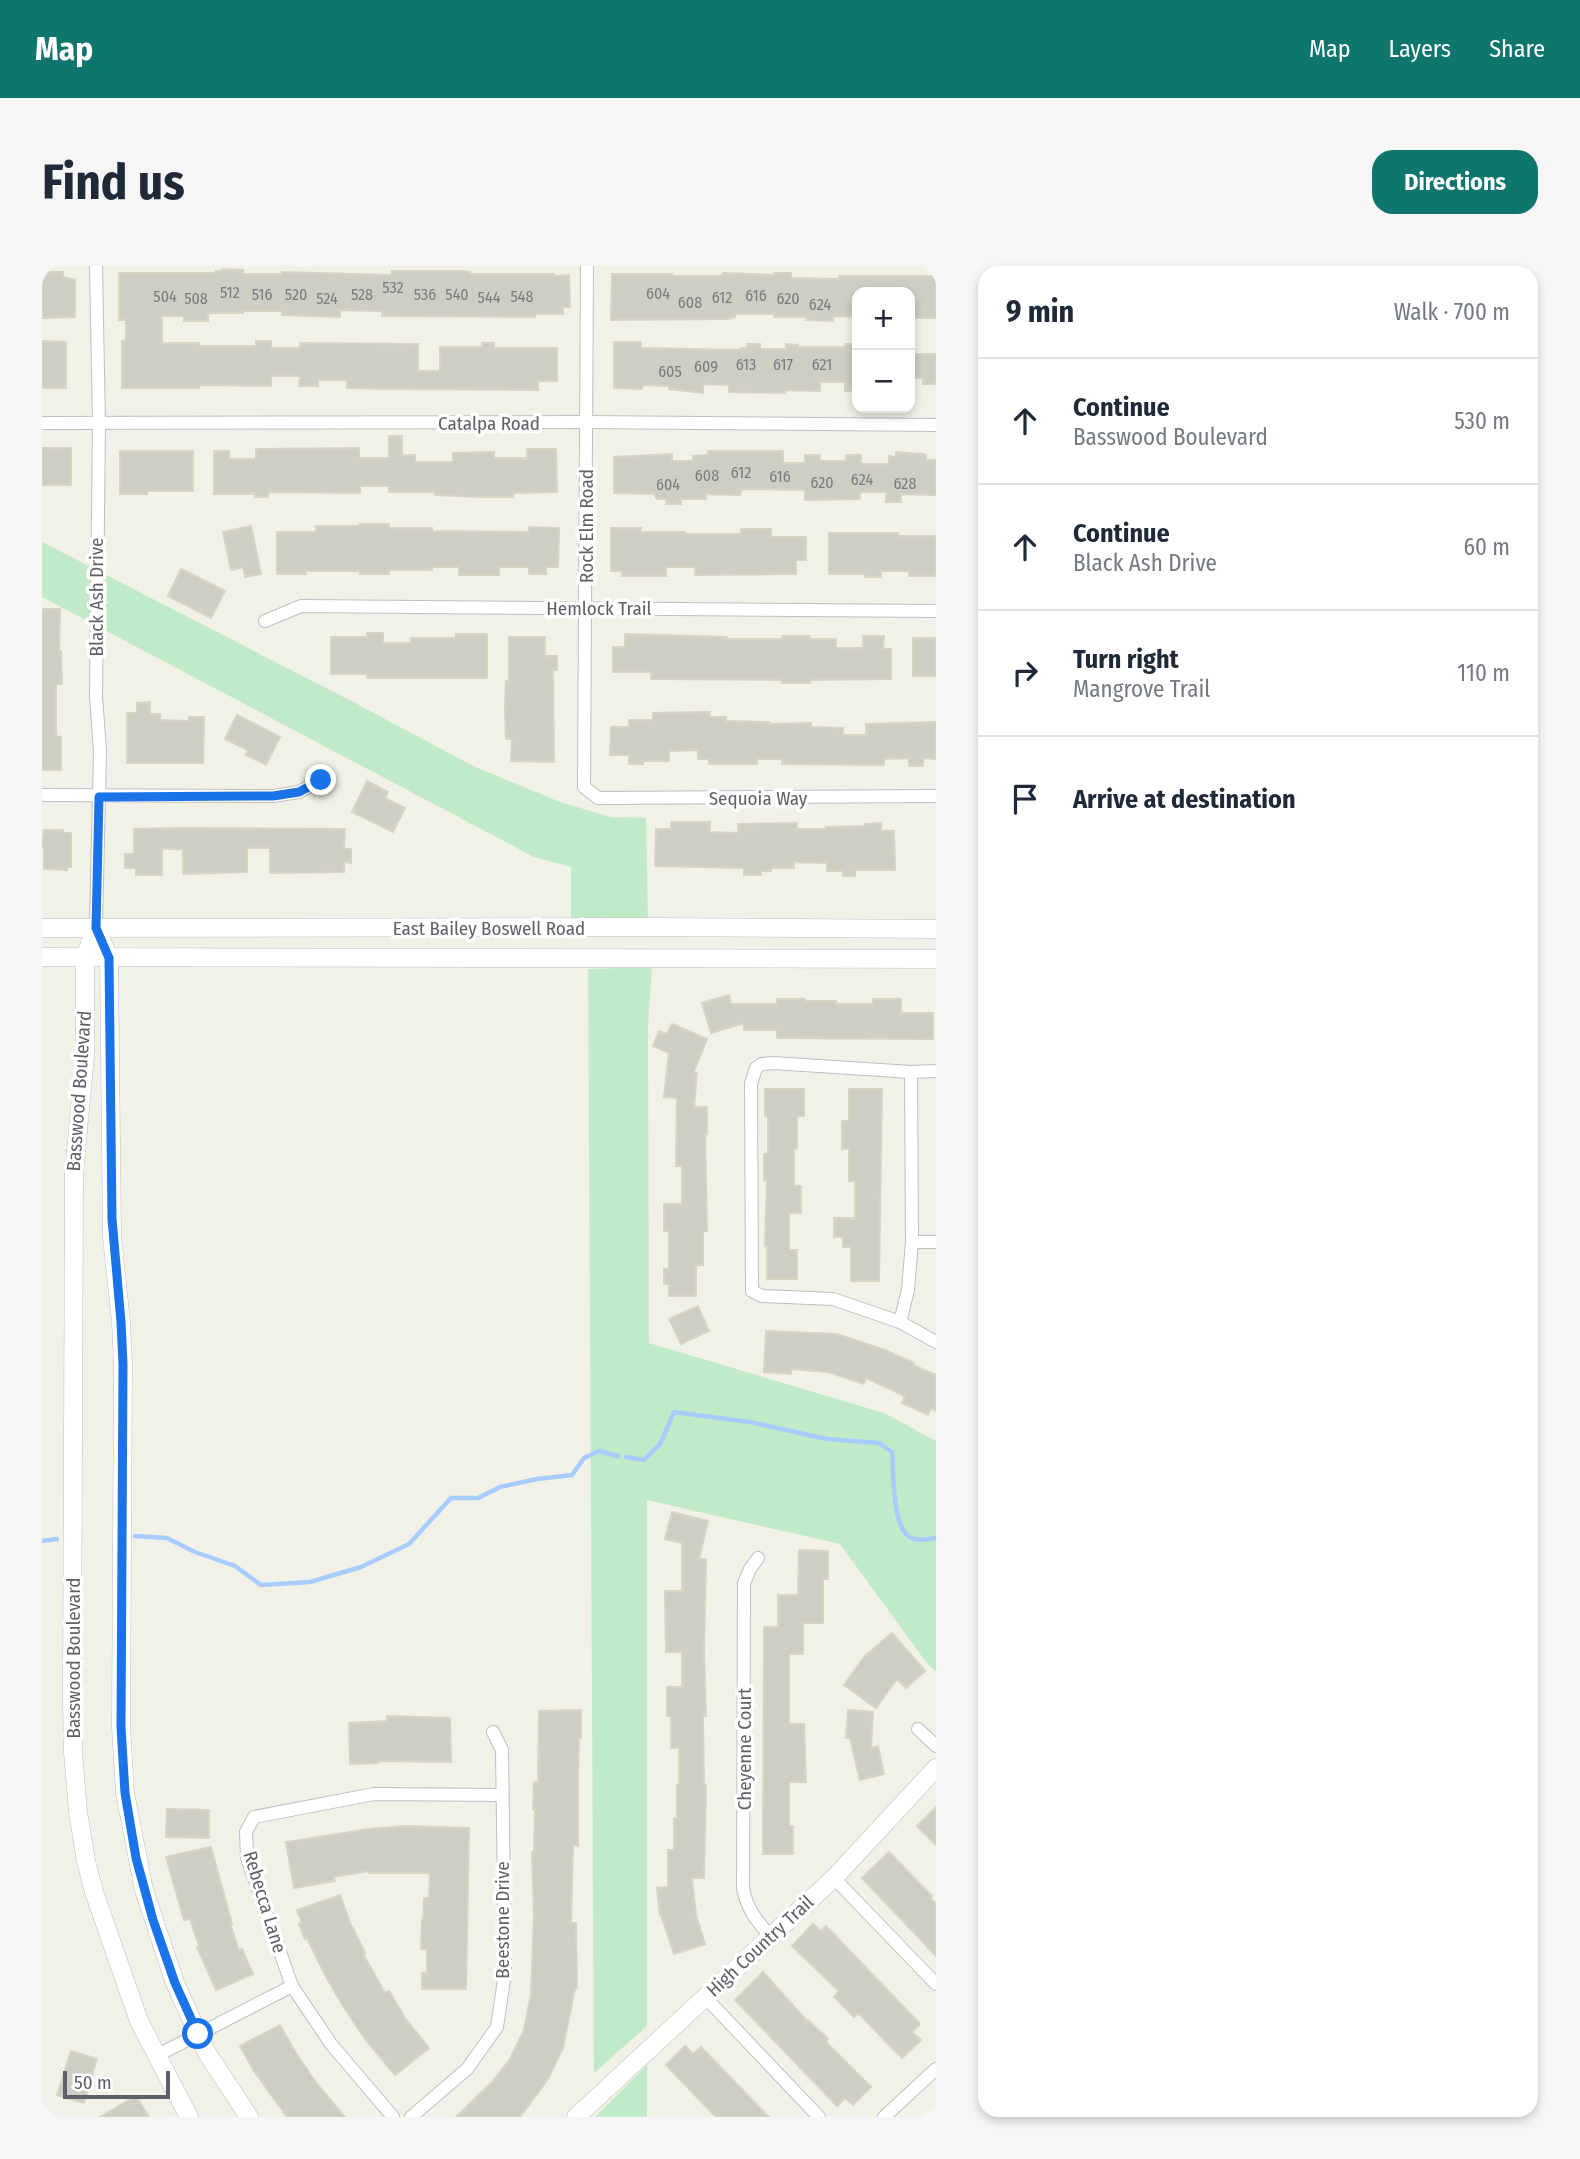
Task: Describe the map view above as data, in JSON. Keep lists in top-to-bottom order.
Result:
{
  "streets": {
    "main road": ["East Bailey Boswell Road", "Basswood Boulevard", "High Country Trail"],
    "street": [
      "Catalpa Road",
      "Rock Elm Road",
      "Black Ash Drive",
      "Hemlock Trail",
      "Sequoia Way",
      "Cheyenne Court",
      "Rebecca Lane",
      "Beestone Drive"
    ]
  },
  "crossings": [
    ["Catalpa Road", "Rock Elm Road"],
    ["Catalpa Road", "Black Ash Drive"],
    ["Rock Elm Road", "Hemlock Trail"],
    ["Rock Elm Road", "Sequoia Way"],
    ["Black Ash Drive", "East Bailey Boswell Road"],
    ["Black Ash Drive", "Basswood Boulevard"],
    ["East Bailey Boswell Road", "Basswood Boulevard"],
    ["Cheyenne Court", "High Country Trail"],
    ["Rebecca Lane", "Beestone Drive"]
  ],
  "house_numbers": [
    "532",
    "512",
    "604",
    "516",
    "520",
    "528",
    "536",
    "540",
    "616",
    "504",
    "548",
    "544",
    "612",
    "508",
    "524",
    "620",
    "608",
    "624",
    "613",
    "617",
    "621",
    "609",
    "605",
    "612",
    "608",
    "616",
    "624",
    "620",
    "628",
    "604"
  ],
  "scale_bar": "50 m",
  "page": {
    "header": "Map",
    "nav": ["Map", "Layers", "Share"],
    "buttons": "Directions",
    "title": "Find us",
    "heading": ["9 min", "Walk · 700 m"],
    "map_buttons": ["+", "−"],
    "list": [
      ["Continue", "Basswood Boulevard", "530 m"],
      ["Continue", "Black Ash Drive", "60 m"],
      ["Turn right", "Mangrove Trail", "110 m"],
      "Arrive at destination"
    ],
    "scale": "50 m"
  }
}
